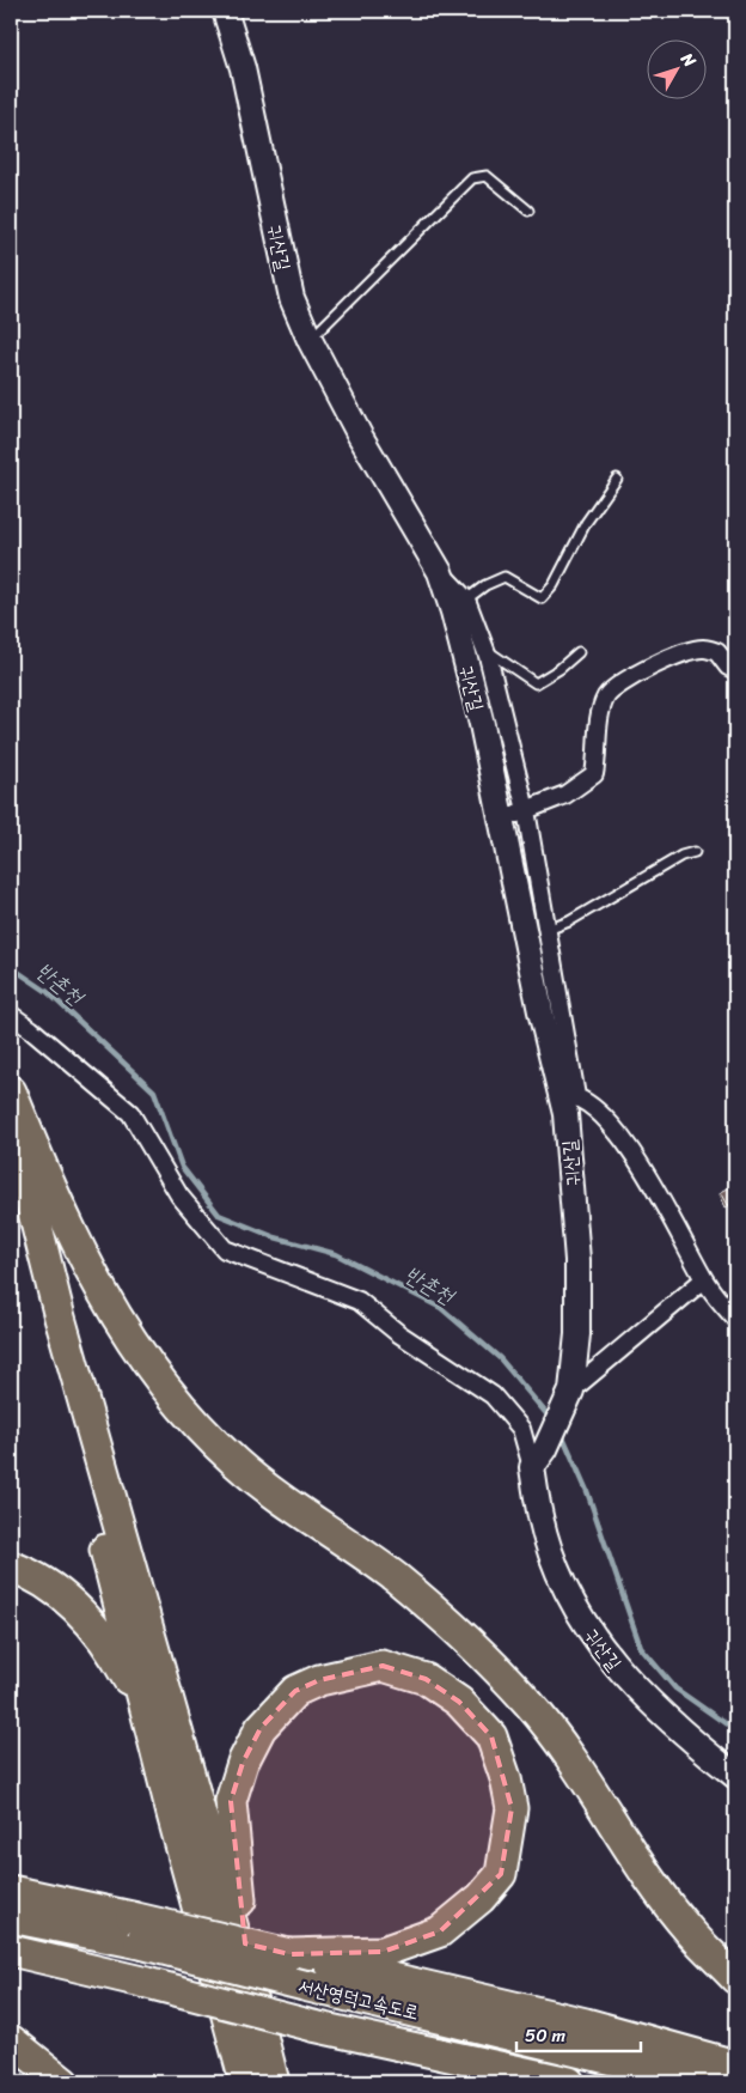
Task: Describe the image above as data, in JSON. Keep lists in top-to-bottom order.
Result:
{
  "streets": {
    "highway": ["서산영덕고속도로"],
    "street": ["귀산길"]
  },
  "water": ["반촌천"],
  "scale_bar": "50 m",
  "north": "top right"
}
